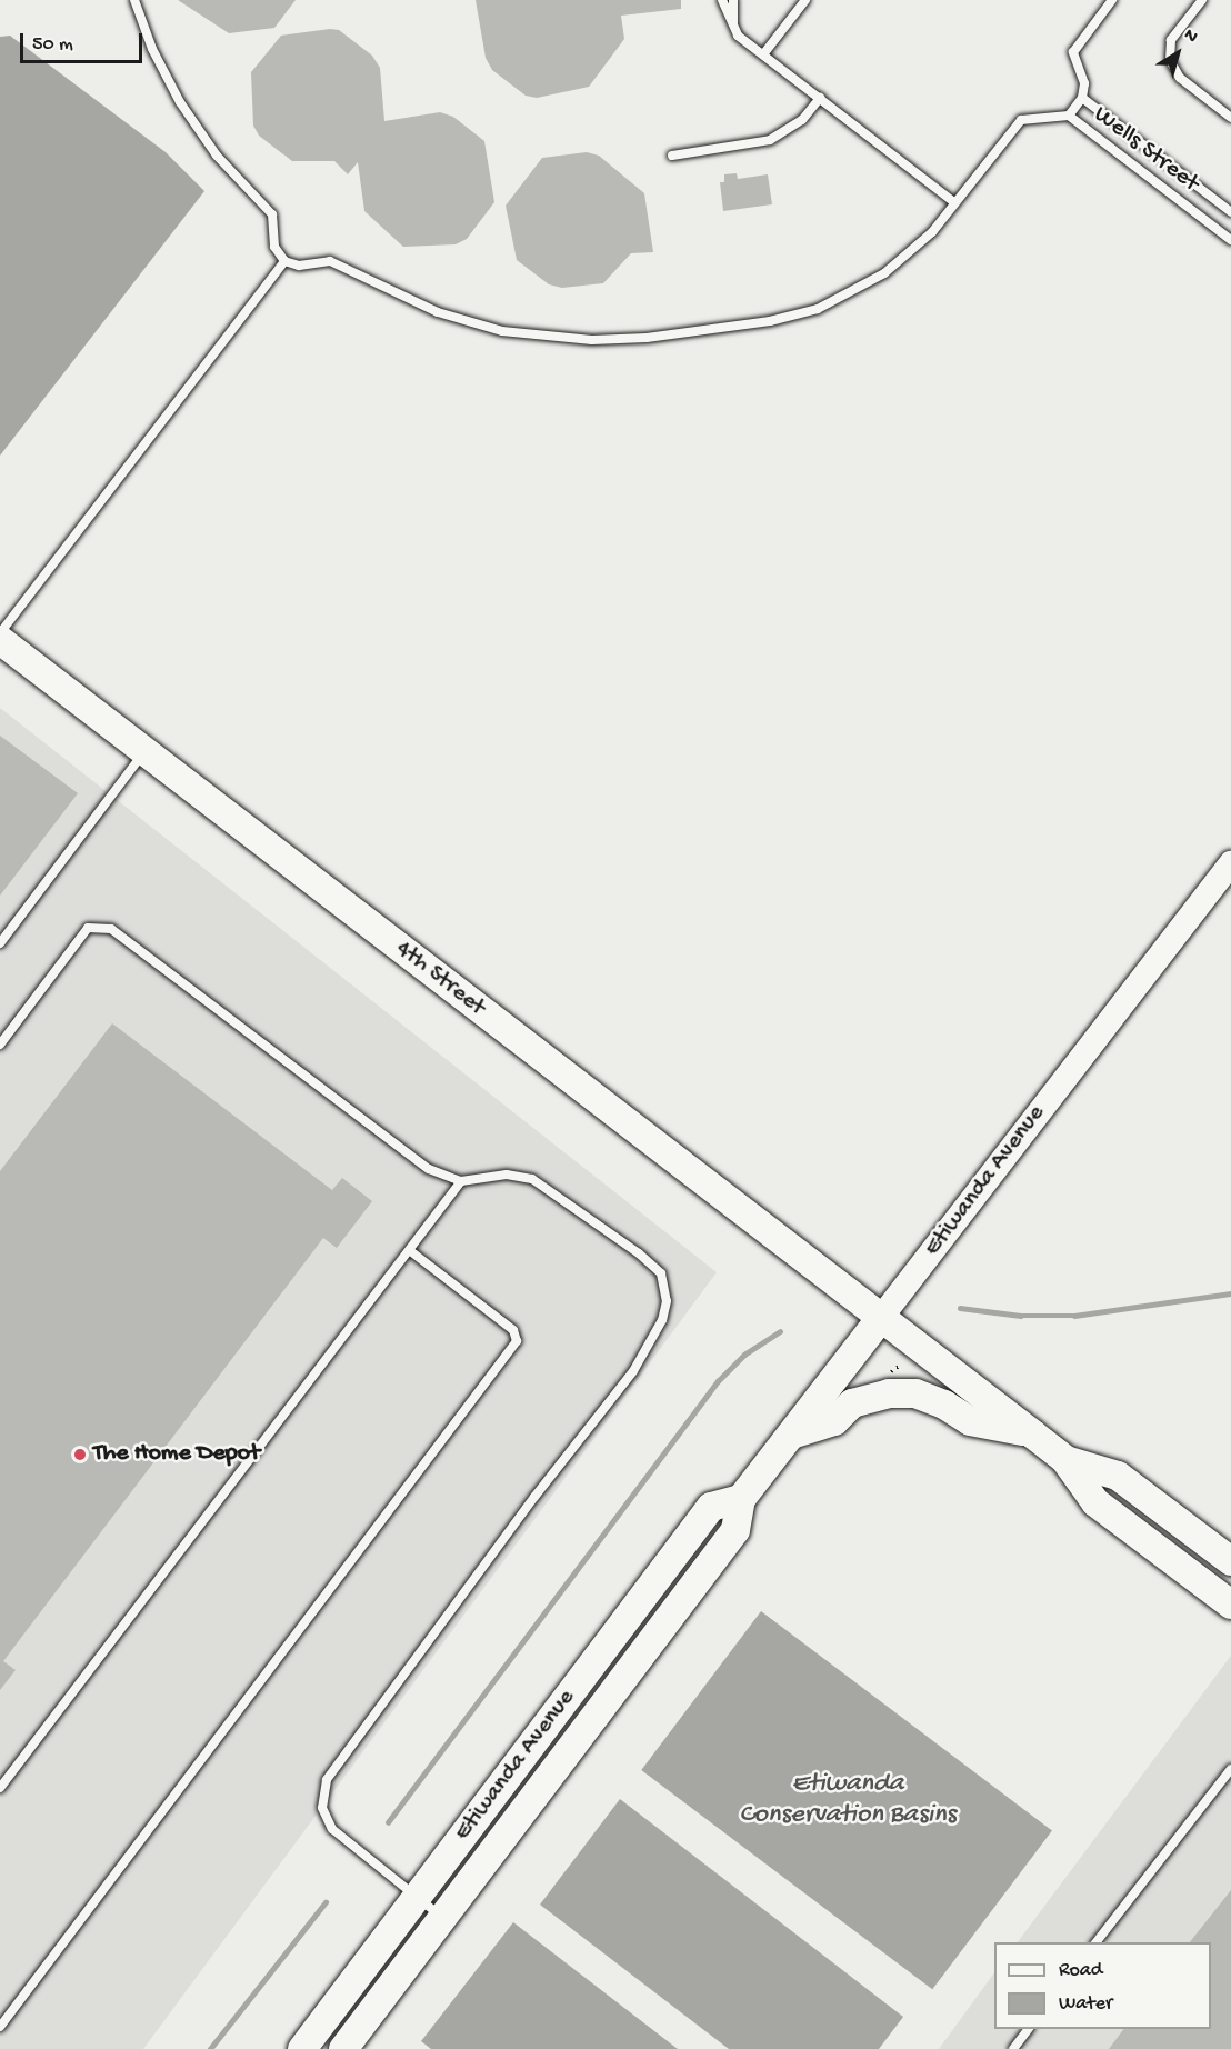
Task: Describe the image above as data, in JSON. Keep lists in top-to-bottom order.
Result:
{
  "streets": {
    "main road": ["4th Street", "Etiwanda Avenue"],
    "lane": ["Wells Street"]
  },
  "crossings": [
    ["4th Street", "Etiwanda Avenue"]
  ],
  "water": ["Etiwanda Conservation Basins"],
  "places": ["The Home Depot"],
  "legend": ["Road", "Water"],
  "scale_bar": "50 m",
  "north": "top right"
}
